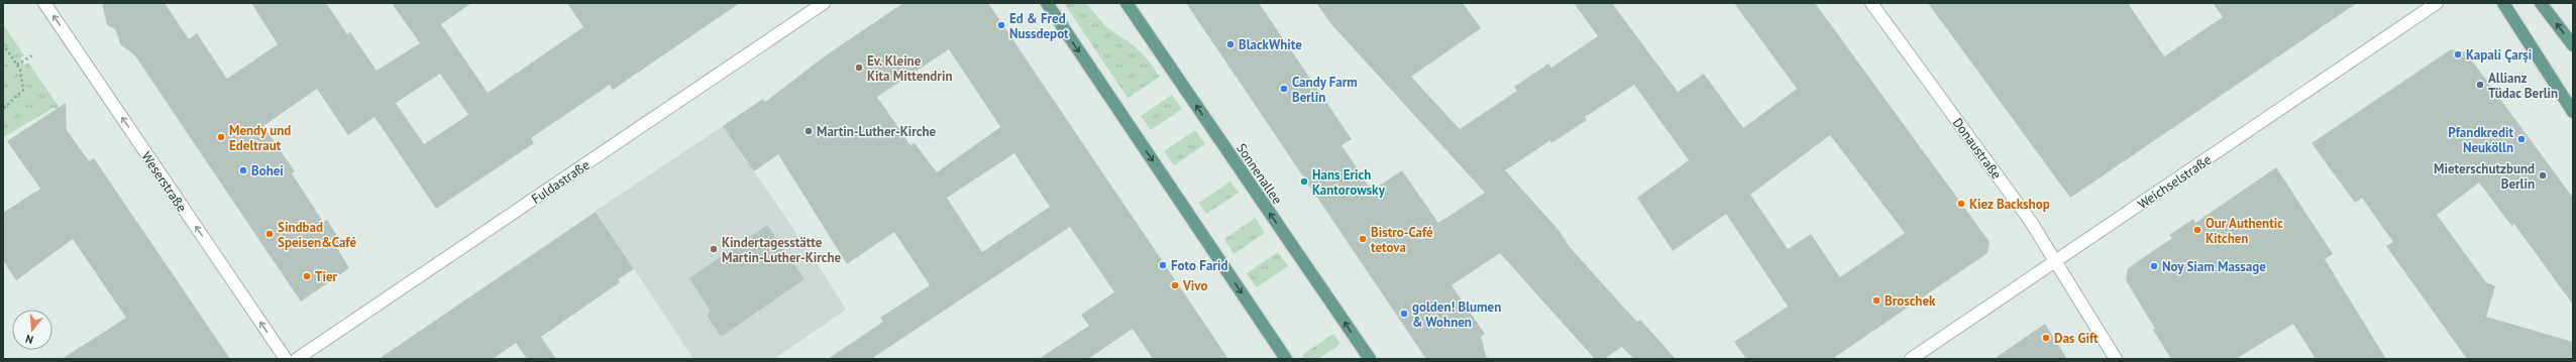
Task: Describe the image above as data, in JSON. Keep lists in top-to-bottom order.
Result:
{
  "streets": {
    "main road": ["Sonnenallee"],
    "street": [
      "Donaustraße",
      "Weserstraße",
      "Fuldastraße",
      "Weichselstraße"
    ]
  },
  "crossings": [
    ["Donaustraße", "Weichselstraße"]
  ],
  "one_way": ["Weserstraße"],
  "places": [
    "Ed & Fred Nussdepot",
    "BlackWhite",
    "Kapali Çarși",
    "Ev. Kleine Kita Mittendrin",
    "Allianz Tüdac Berlin",
    "Candy Farm Berlin",
    "Martin-Luther-Kirche",
    "Mendy und Edeltraut",
    "Pfandkredit Neukölln",
    "Bohei",
    "Mieterschutzbund Berlin",
    "Hans Erich Kantorowsky",
    "Kiez Backshop",
    "Our Authentic Kitchen",
    "Sindbad Speisen&Café",
    "Bistro-Café tetova",
    "Kindertagesstätte Martin-Luther-Kirche",
    "Foto Farid",
    "Noy Siam Massage",
    "Tier",
    "Vivo",
    "Broschek",
    "golden! Blumen & Wohnen",
    "Das Gift"
  ],
  "north": "bottom"
}
